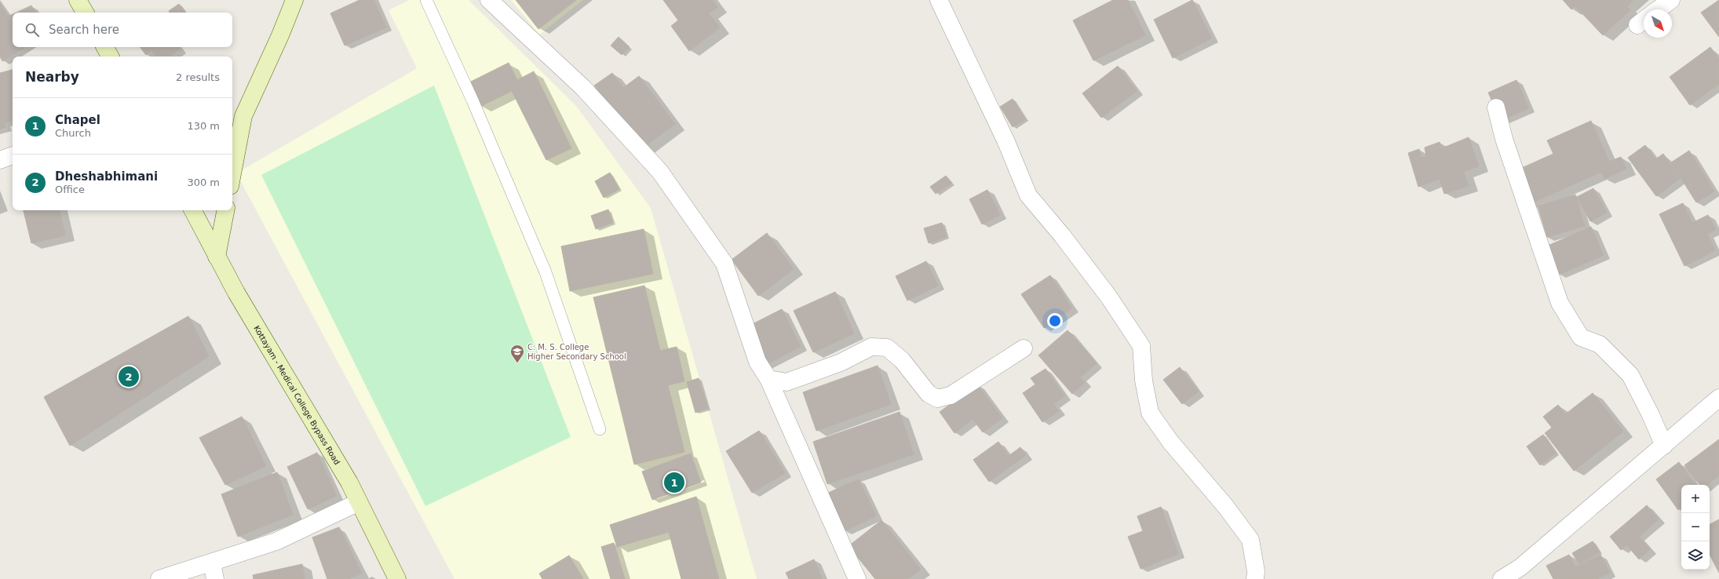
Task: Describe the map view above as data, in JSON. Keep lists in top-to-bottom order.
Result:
{
  "streets": {
    "main road": ["Kottayam - Medical College Bypass Road"]
  },
  "places": {
    "school or university": ["C. M. S. College Higher Secondary School"]
  },
  "north": "bottom right",
  "page": {
    "search": "Search here",
    "heading": ["Nearby", "2 results"],
    "list": [
      {
        "mark": "1",
        "name": "Chapel",
        "note": "Church",
        "value": "130 m"
      },
      {
        "mark": "2",
        "name": "Dheshabhimani",
        "note": "Office",
        "value": "300 m"
      }
    ],
    "pins": ["2", "1"],
    "map_buttons": ["+", "−"]
  }
}
